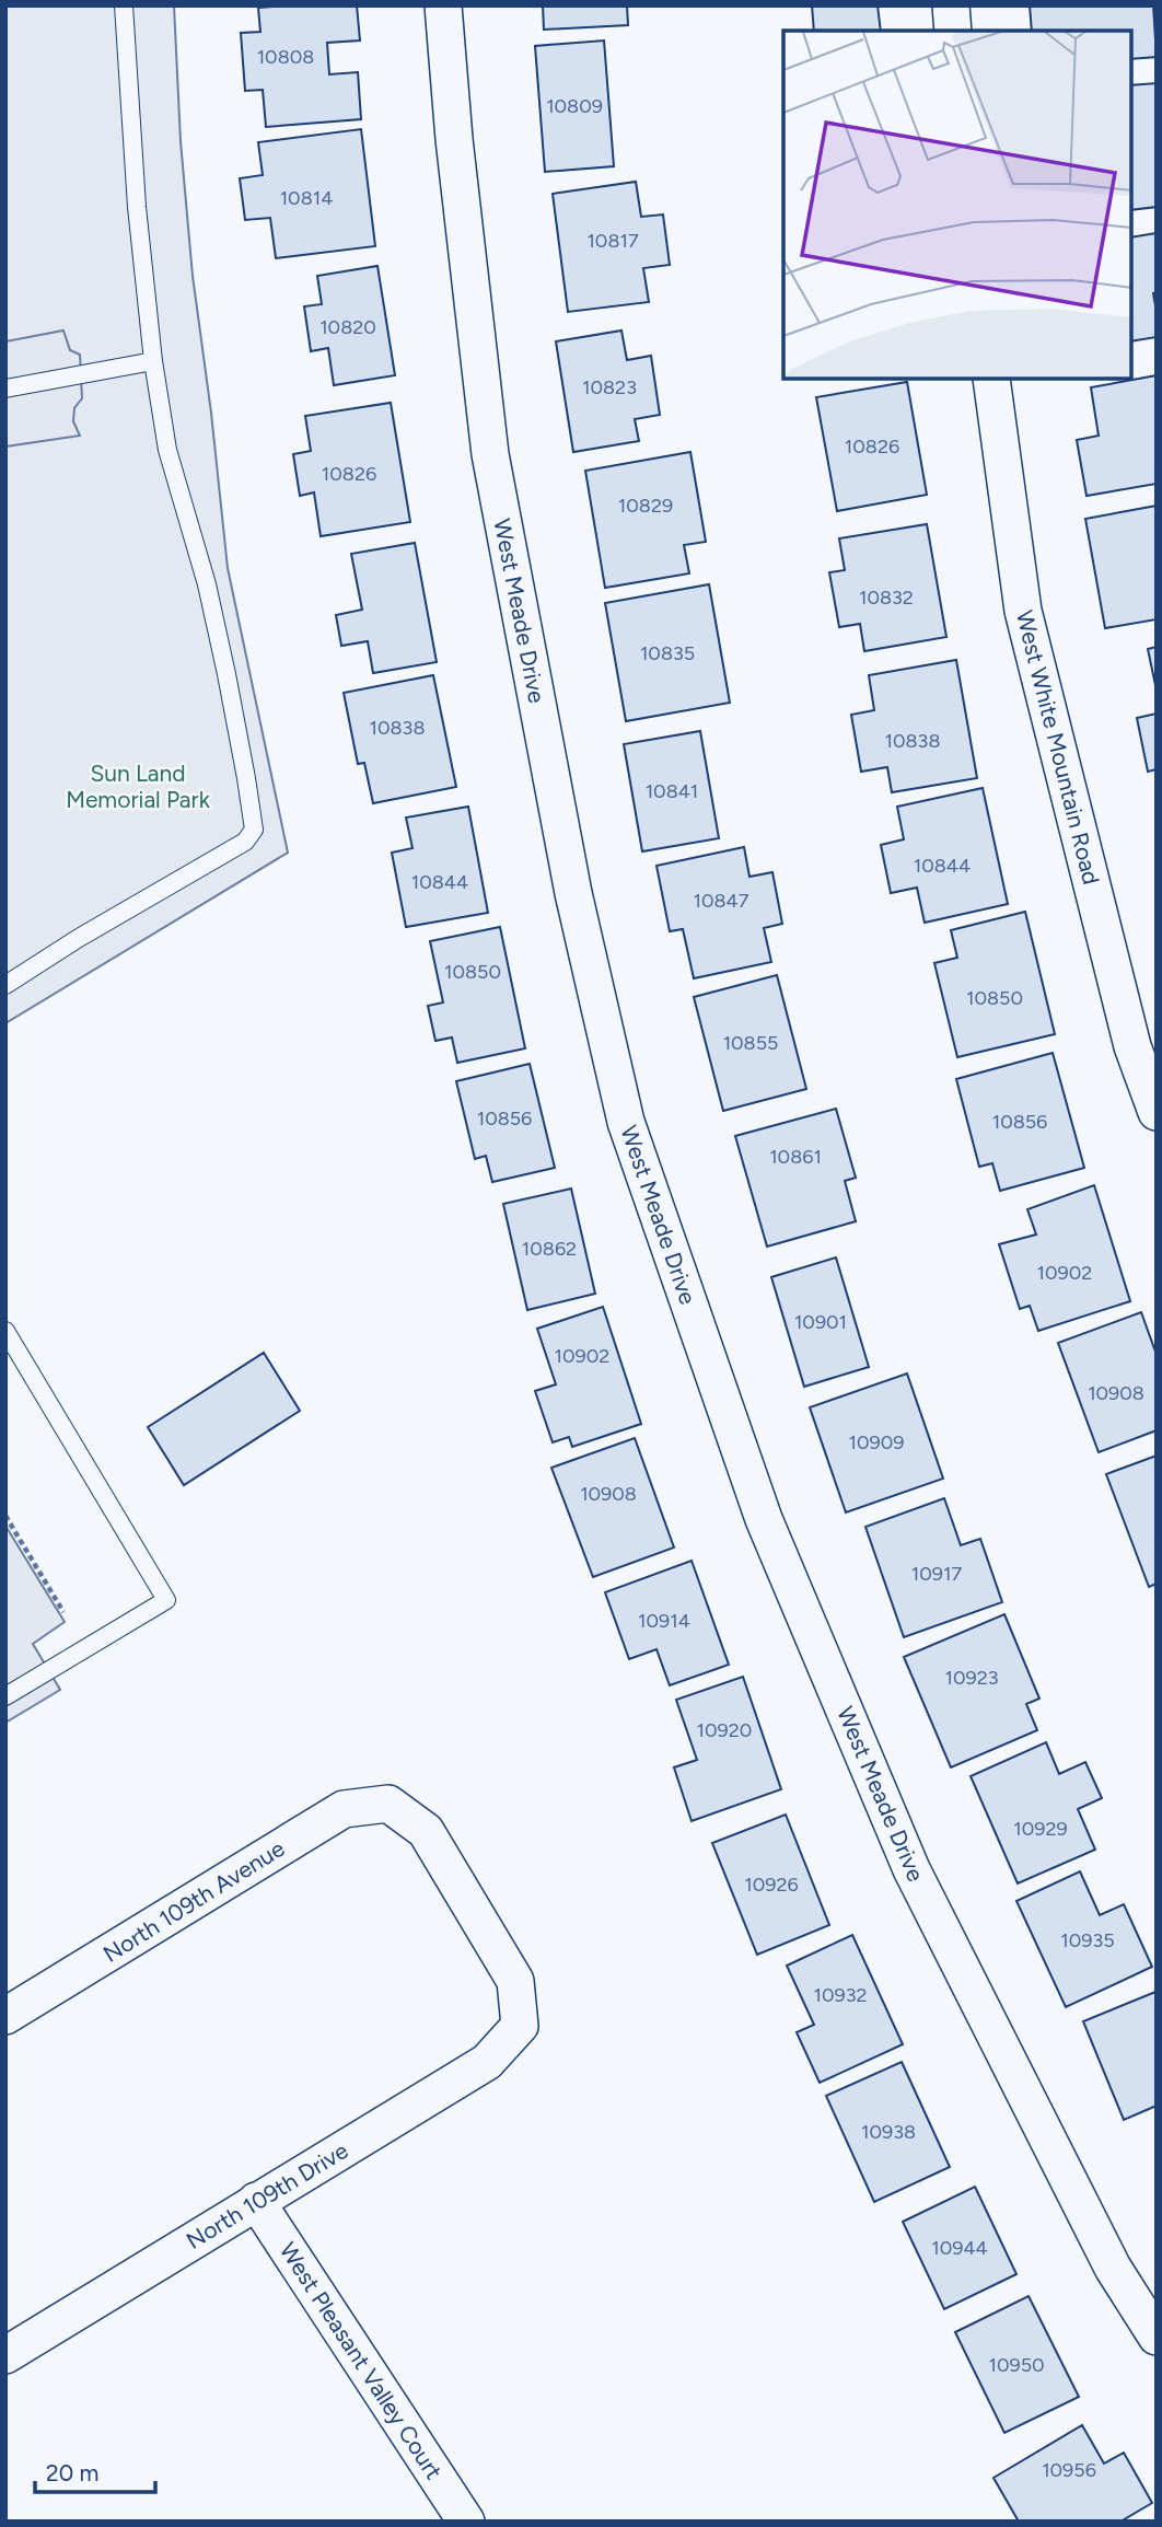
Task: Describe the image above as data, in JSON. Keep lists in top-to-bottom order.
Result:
{
  "streets": {
    "street": [
      "West Meade Drive",
      "West White Mountain Road",
      "North 109th Avenue",
      "North 109th Drive",
      "West Pleasant Valley Court"
    ]
  },
  "crossings": [
    ["North 109th Avenue", "North 109th Drive"],
    ["North 109th Drive", "West Pleasant Valley Court"]
  ],
  "parks": ["Sun Land Memorial Park"],
  "house_numbers": [
    "10808",
    "10809",
    "10814",
    "10817",
    "10820",
    "10823",
    "10826",
    "10826",
    "10829",
    "10832",
    "10835",
    "10838",
    "10838",
    "10841",
    "10844",
    "10844",
    "10847",
    "10850",
    "10850",
    "10855",
    "10856",
    "10856",
    "10861",
    "10862",
    "10902",
    "10901",
    "10902",
    "10908",
    "10909",
    "10908",
    "10917",
    "10914",
    "10923",
    "10920",
    "10929",
    "10926",
    "10935",
    "10932",
    "10938",
    "10944",
    "10950",
    "10956"
  ],
  "scale_bar": "20 m"
}
